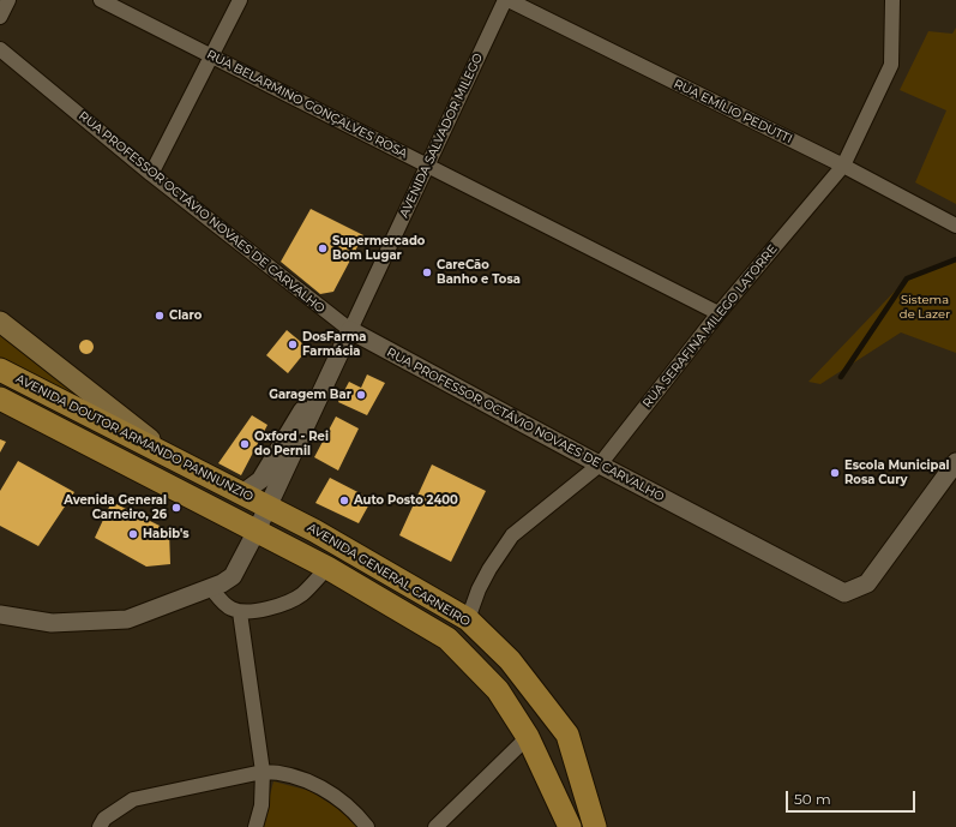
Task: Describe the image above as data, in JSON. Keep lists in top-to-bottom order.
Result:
{
  "streets": {
    "main road": ["AVENIDA DOUTOR ARMANDO PANNUNZIO", "AVENIDA GENERAL CARNEIRO"],
    "street": [
      "RUA BELARMINO GONÇALVES ROSA",
      "RUA EMÍLIO PEDUTTI",
      "AVENIDA SALVADOR MILEGO",
      "RUA PROFESSOR OCTÁVIO NOVAES DE CARVALHO",
      "RUA SERAFINA MILEGO LATORRE"
    ]
  },
  "crossings": [
    ["RUA BELARMINO GONÇALVES ROSA", "AVENIDA SALVADOR MILEGO"],
    ["RUA BELARMINO GONÇALVES ROSA", "RUA SERAFINA MILEGO LATORRE"],
    ["RUA EMÍLIO PEDUTTI", "AVENIDA SALVADOR MILEGO"],
    ["RUA EMÍLIO PEDUTTI", "RUA SERAFINA MILEGO LATORRE"],
    ["AVENIDA SALVADOR MILEGO", "RUA PROFESSOR OCTÁVIO NOVAES DE CARVALHO"],
    ["AVENIDA SALVADOR MILEGO", "AVENIDA DOUTOR ARMANDO PANNUNZIO"],
    ["AVENIDA SALVADOR MILEGO", "AVENIDA GENERAL CARNEIRO"],
    ["RUA PROFESSOR OCTÁVIO NOVAES DE CARVALHO", "RUA SERAFINA MILEGO LATORRE"],
    ["RUA SERAFINA MILEGO LATORRE", "AVENIDA GENERAL CARNEIRO"],
    ["AVENIDA DOUTOR ARMANDO PANNUNZIO", "AVENIDA GENERAL CARNEIRO"]
  ],
  "parks": ["Sistema de Lazer"],
  "places": [
    "Supermercado Bom Lugar",
    "CareCão Banho e Tosa",
    "Claro",
    "DosFarma Farmácia",
    "Garagem Bar",
    "Oxford - Rei do Pernil",
    "Escola Municipal Rosa Cury",
    "Auto Posto 2400",
    "Avenida General Carneiro, 26",
    "Habib's"
  ],
  "scale_bar": "50 m"
}
